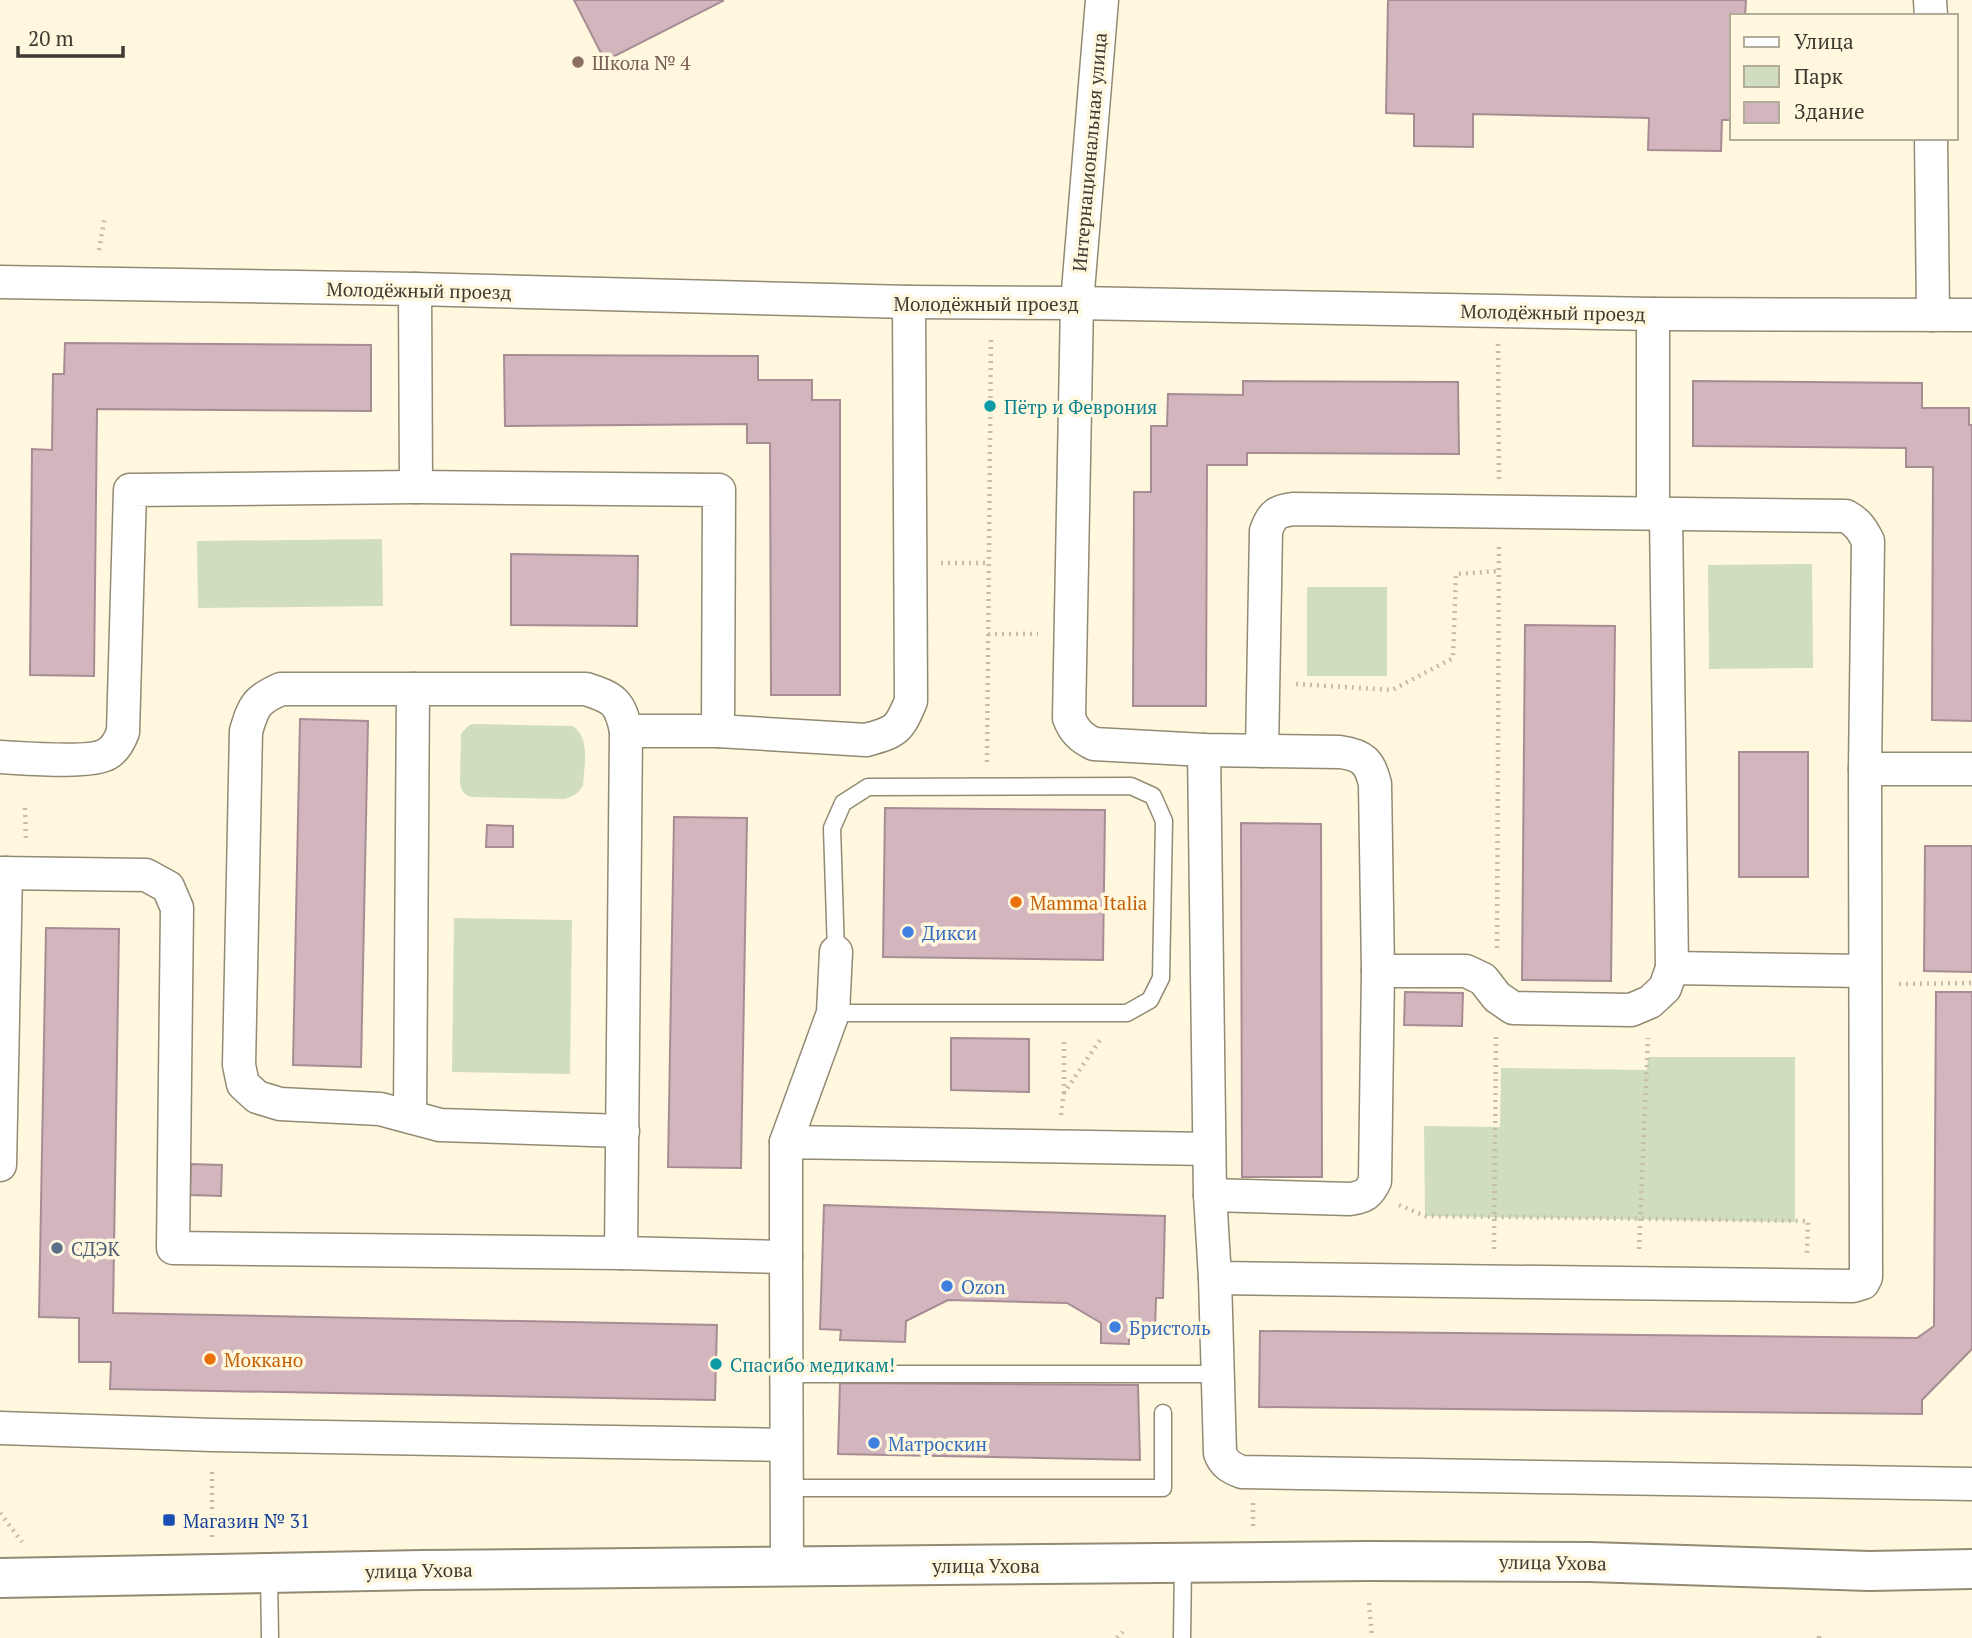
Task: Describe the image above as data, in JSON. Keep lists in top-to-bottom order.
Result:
{
  "streets": {
    "street": ["Интернациональная улица", "Молодёжный проезд", "улица Ухова"]
  },
  "crossings": [
    ["Интернациональная улица", "Молодёжный проезд"]
  ],
  "places": {
    "other": [
      "Школа № 4",
      "Пётр и Феврония",
      "Mamma Italia",
      "Дикси",
      "СДЭК",
      "Ozon",
      "Бристоль",
      "Моккано",
      "Спасибо медикам!",
      "Матроскин"
    ],
    "transit": ["Магазин № 31"]
  },
  "legend": ["Улица", "Парк", "Здание"],
  "scale_bar": "20 m"
}
